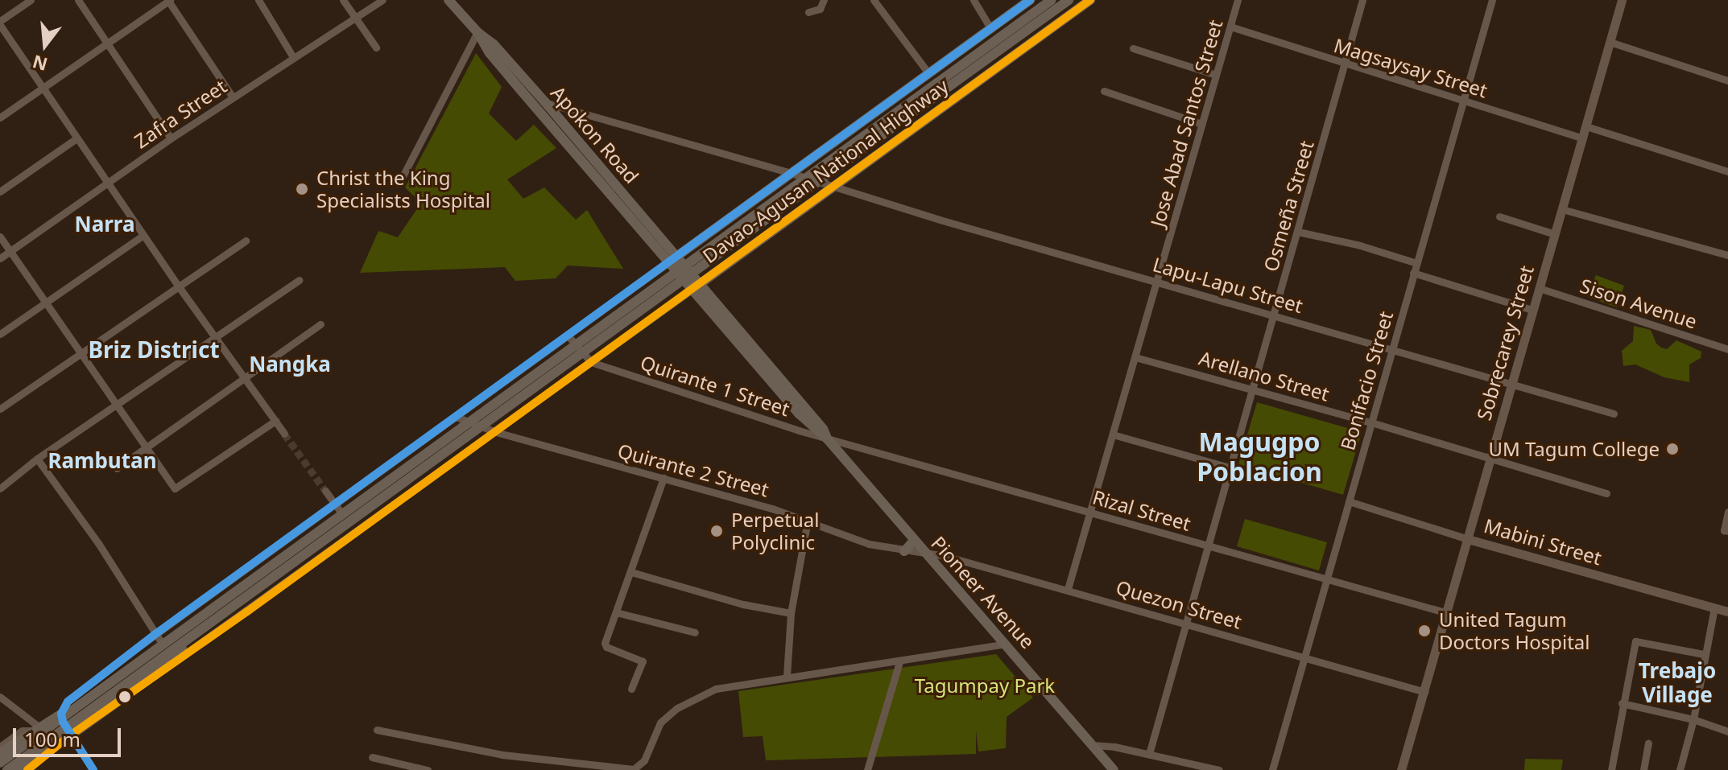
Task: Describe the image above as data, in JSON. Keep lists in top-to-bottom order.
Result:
{
  "streets": {
    "highway": ["Apokon Road", "Davao-Agusan National Highway", "Pioneer Avenue"],
    "main road": ["Sobrecarey Street", "Mabini Street"],
    "street": [
      "Magsaysay Street",
      "Zafra Street",
      "Jose Abad Santos Street",
      "Osmeña Street",
      "Lapu-Lapu Street",
      "Sison Avenue",
      "Arellano Street",
      "Bonifacio Street",
      "Quirante 1 Street",
      "Quirante 2 Street",
      "Rizal Street",
      "Quezon Street"
    ]
  },
  "crossings": [
    ["Magsaysay Street", "Jose Abad Santos Street"],
    ["Magsaysay Street", "Osmeña Street"],
    ["Magsaysay Street", "Sobrecarey Street"],
    ["Magsaysay Street", "Bonifacio Street"],
    ["Jose Abad Santos Street", "Lapu-Lapu Street"],
    ["Jose Abad Santos Street", "Arellano Street"],
    ["Jose Abad Santos Street", "Rizal Street"],
    ["Jose Abad Santos Street", "Quezon Street"],
    ["Apokon Road", "Davao-Agusan National Highway"],
    ["Apokon Road", "Lapu-Lapu Street"],
    ["Apokon Road", "Pioneer Avenue"],
    ["Davao-Agusan National Highway", "Lapu-Lapu Street"],
    ["Davao-Agusan National Highway", "Quirante 1 Street"],
    ["Davao-Agusan National Highway", "Pioneer Avenue"],
    ["Osmeña Street", "Lapu-Lapu Street"],
    ["Osmeña Street", "Arellano Street"],
    ["Osmeña Street", "Rizal Street"],
    ["Osmeña Street", "Quezon Street"],
    ["Lapu-Lapu Street", "Sobrecarey Street"],
    ["Lapu-Lapu Street", "Bonifacio Street"],
    ["Sison Avenue", "Sobrecarey Street"],
    ["Sobrecarey Street", "Arellano Street"],
    ["Sobrecarey Street", "Rizal Street"],
    ["Sobrecarey Street", "Mabini Street"],
    ["Sobrecarey Street", "Quezon Street"],
    ["Arellano Street", "Bonifacio Street"],
    ["Bonifacio Street", "Rizal Street"],
    ["Bonifacio Street", "Mabini Street"],
    ["Bonifacio Street", "Quezon Street"],
    ["Quirante 1 Street", "Rizal Street"],
    ["Quirante 1 Street", "Pioneer Avenue"],
    ["Quirante 2 Street", "Pioneer Avenue"],
    ["Quirante 2 Street", "Quezon Street"],
    ["Rizal Street", "Pioneer Avenue"],
    ["Pioneer Avenue", "Quezon Street"]
  ],
  "districts": [
    "Narra",
    "Briz District",
    "Nangka",
    "Magugpo Poblacion",
    "Rambutan",
    "Trebajo Village"
  ],
  "parks": ["Tagumpay Park"],
  "places": [
    "Christ the King Specialists Hospital",
    "UM Tagum College",
    "Perpetual Polyclinic",
    "United Tagum Doctors Hospital"
  ],
  "scale_bar": "100 m",
  "north": "bottom"
}
